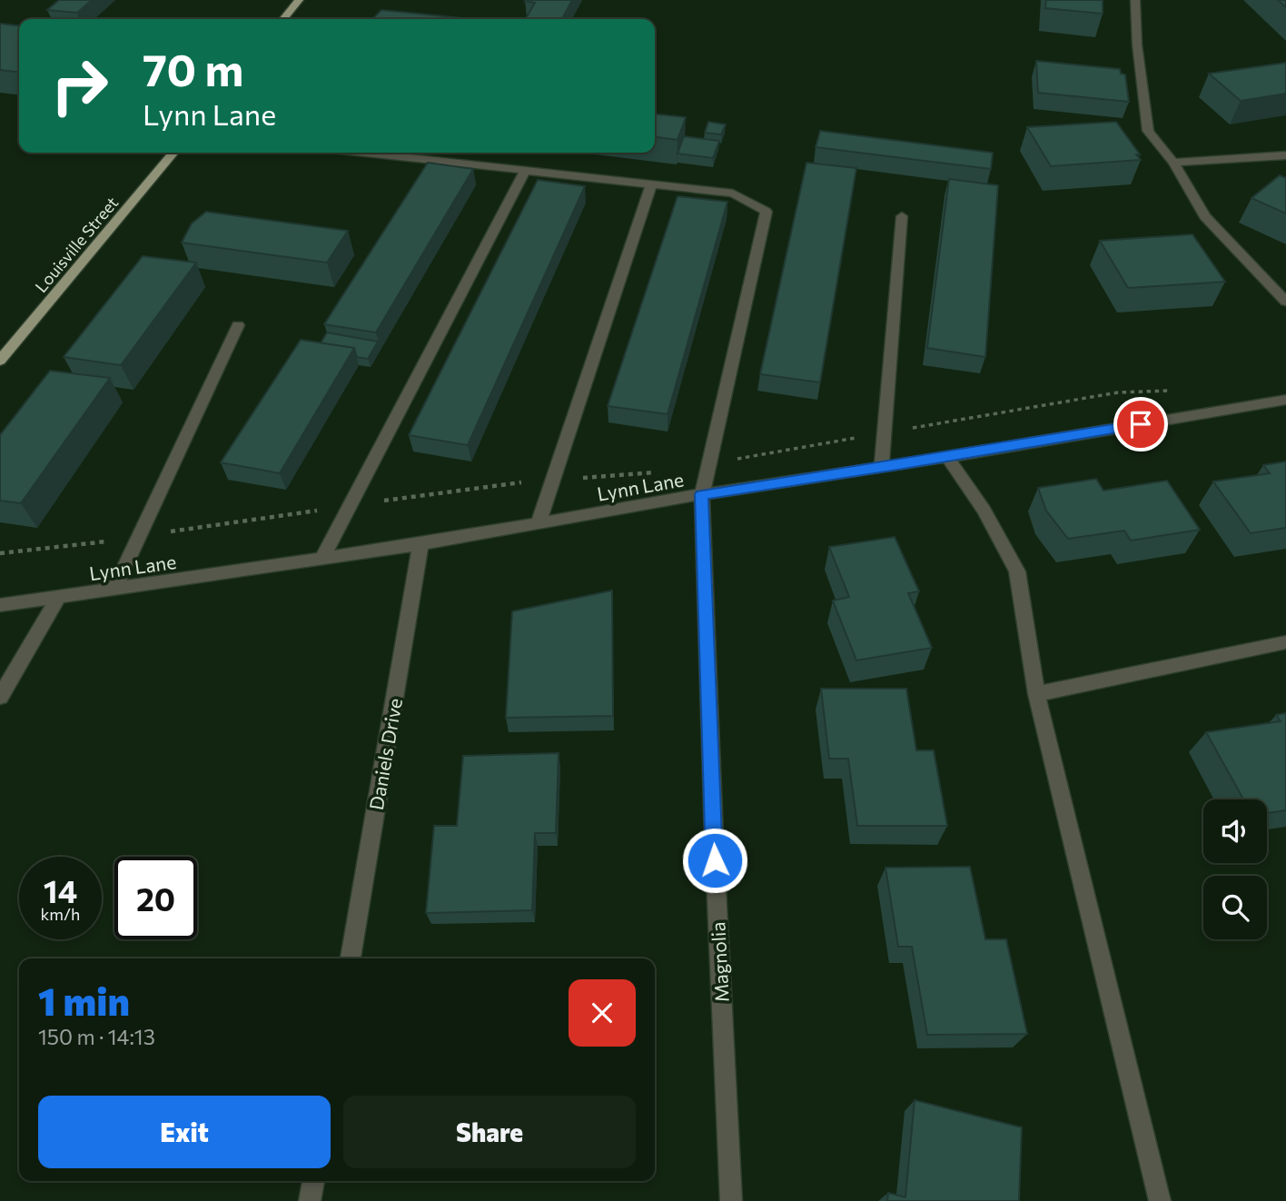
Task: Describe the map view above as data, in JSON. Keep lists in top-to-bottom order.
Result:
{
  "streets": {
    "main road": ["Louisville Street"],
    "street": ["Lynn Lane", "Daniels Drive", "Magnolia"]
  },
  "crossings": [
    ["Lynn Lane", "Daniels Drive"],
    ["Lynn Lane", "Magnolia"]
  ],
  "page": {
    "turn": ["70 m", "Lynn Lane"],
    "speed": "14 km/h",
    "limit": "20",
    "heading": ["1 min", "150 m · 14:13"],
    "buttons": ["Exit", "Share"]
  }
}
